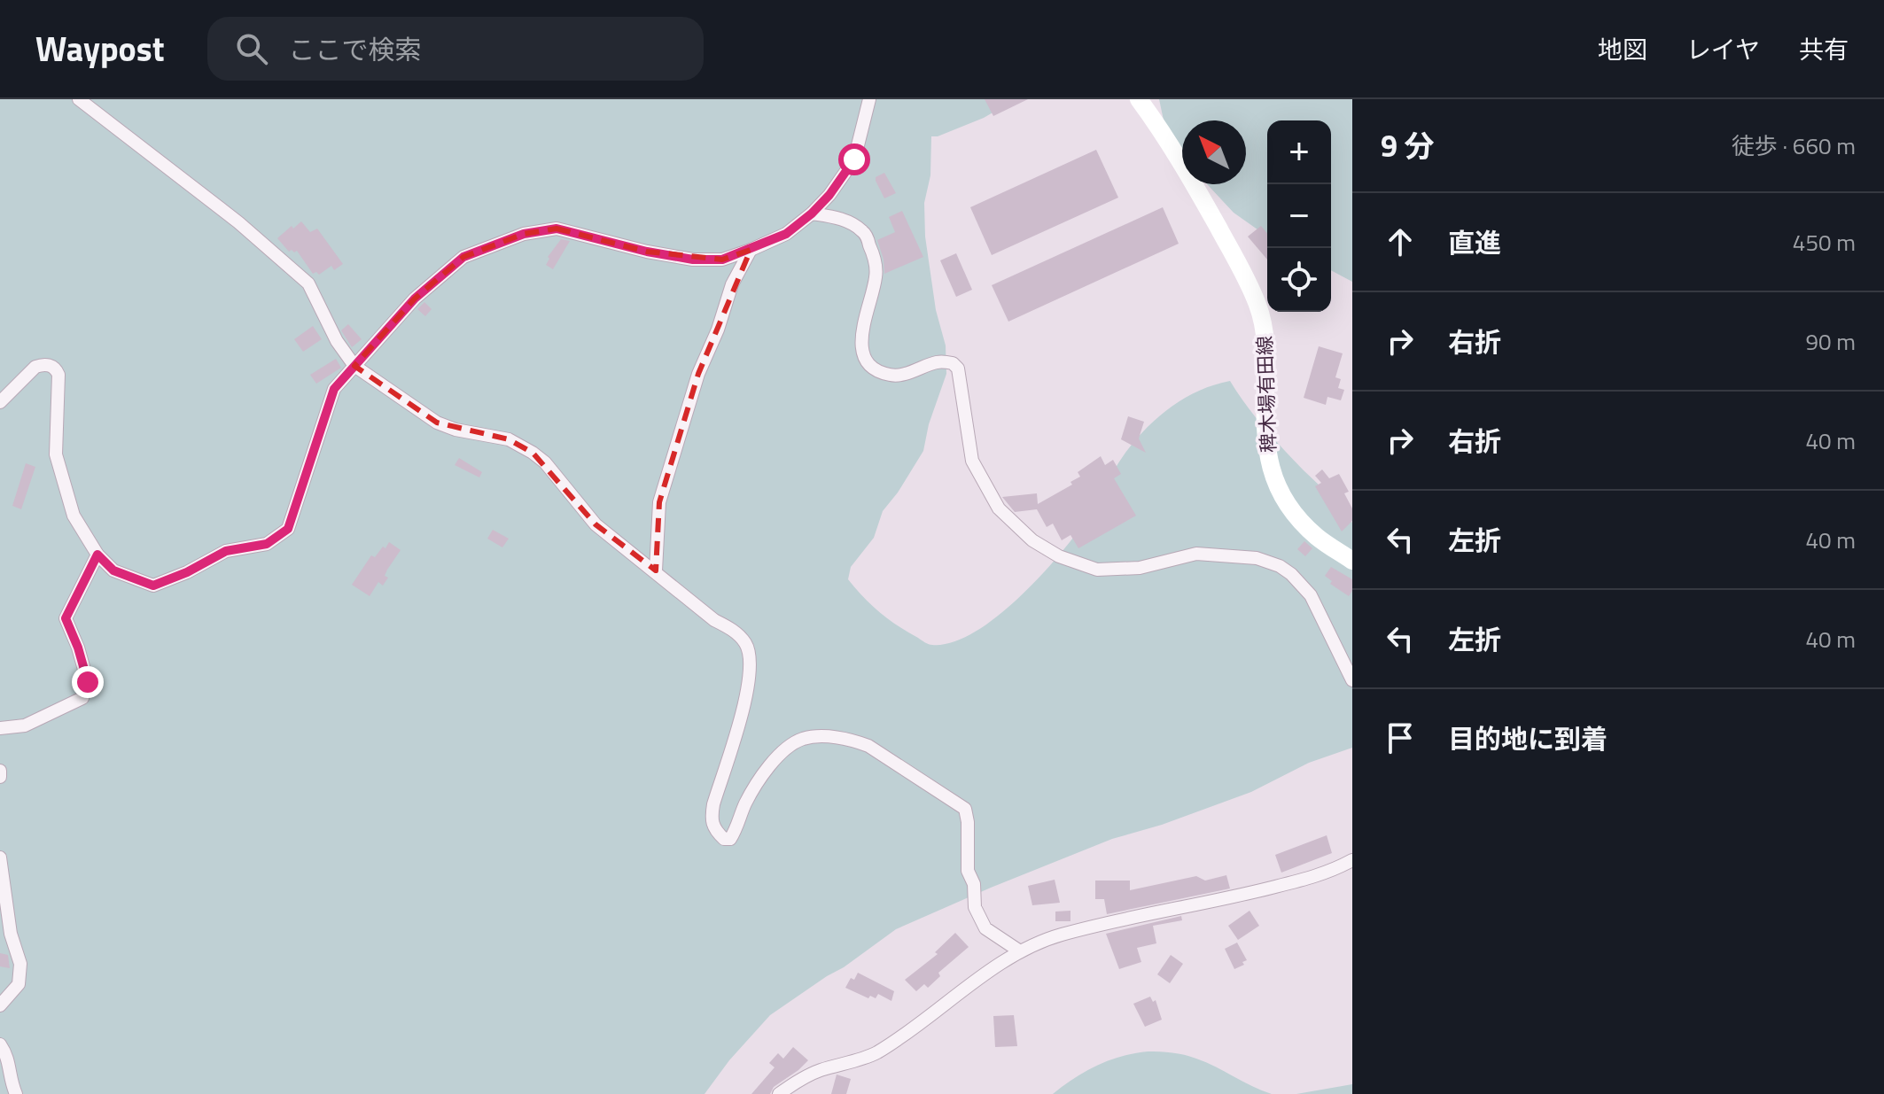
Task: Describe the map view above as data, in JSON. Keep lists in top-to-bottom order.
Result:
{
  "streets": {
    "main road": ["稗木場有田線"]
  },
  "north": "top left",
  "page": {
    "header": "Waypost",
    "search": "ここで検索",
    "nav": ["地図", "レイヤ", "共有"],
    "heading": ["9 分", "徒歩 · 660 m"],
    "map_buttons": ["+", "−"],
    "list": [
      ["直進", "450 m"],
      ["右折", "90 m"],
      ["右折", "40 m"],
      ["左折", "40 m"],
      ["左折", "40 m"],
      "目的地に到着"
    ]
  }
}
